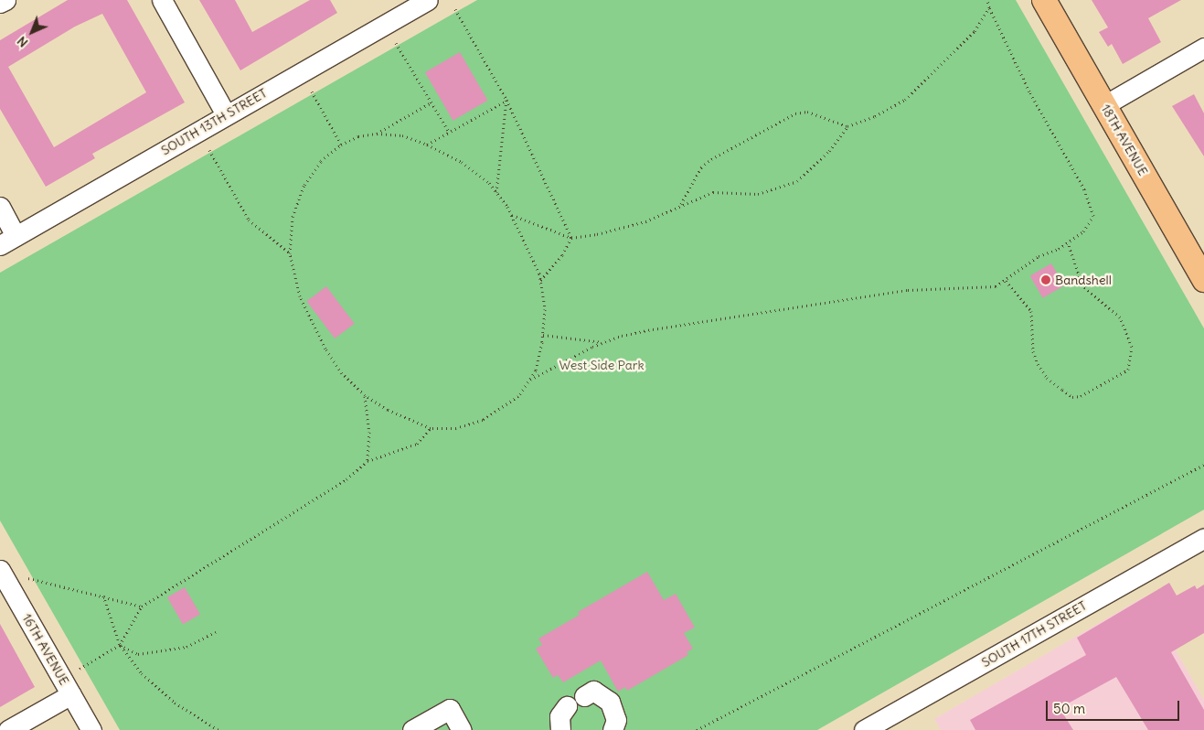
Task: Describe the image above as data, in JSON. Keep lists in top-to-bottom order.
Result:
{
  "streets": {
    "main road": ["18TH AVENUE"],
    "street": ["SOUTH 13TH STREET", "SOUTH 17TH STREET", "16TH AVENUE"]
  },
  "parks": ["West Side Park"],
  "places": ["Bandshell"],
  "scale_bar": "50 m",
  "north": "bottom left"
}
